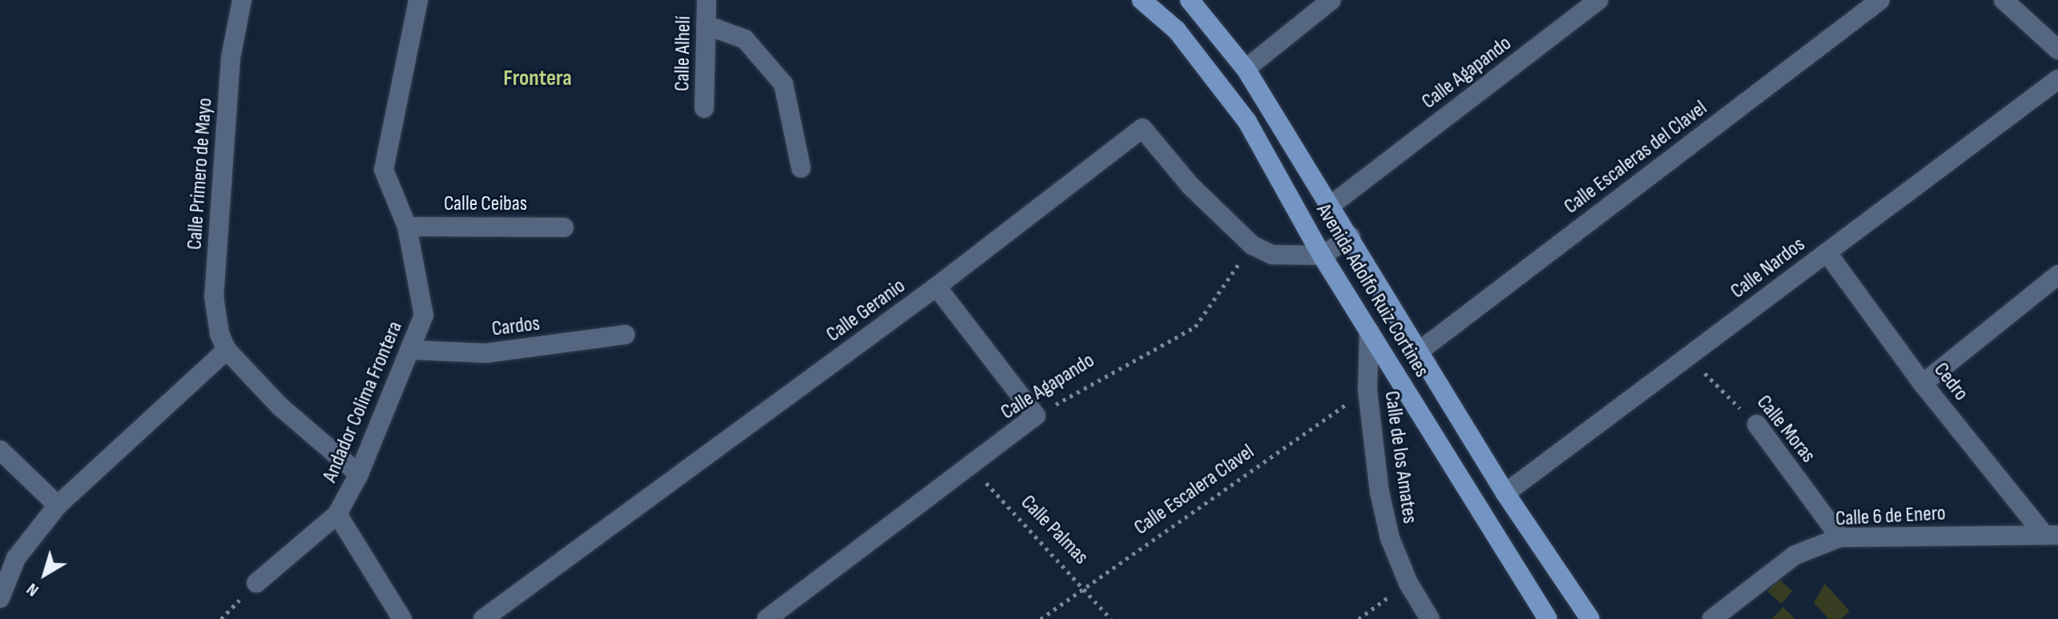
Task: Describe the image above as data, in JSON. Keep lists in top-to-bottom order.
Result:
{
  "streets": {
    "main road": ["Avenida Adolfo Ruiz Cortines"],
    "street": [
      "Calle Alhelí",
      "Calle Agapando",
      "Calle Escaleras del Clavel",
      "Calle Primero de Mayo",
      "Calle Ceibas",
      "Calle Nardos",
      "Calle Geranio",
      "Cardos",
      "Cedro",
      "Andador Colima Frontera",
      "Calle Moras",
      "Calle de los Amates",
      "Calle 6 de Enero"
    ],
    "path": ["Calle Escalera Clavel", "Calle Palmas"]
  },
  "crossings": [
    ["Calle Agapando", "Avenida Adolfo Ruiz Cortines"],
    ["Calle Agapando", "Calle Geranio"],
    ["Calle Agapando", "Calle Palmas"],
    ["Calle Escaleras del Clavel", "Avenida Adolfo Ruiz Cortines"],
    ["Calle Primero de Mayo", "Andador Colima Frontera"],
    ["Calle Ceibas", "Andador Colima Frontera"],
    ["Calle Nardos", "Avenida Adolfo Ruiz Cortines"],
    ["Calle Nardos", "Cedro"],
    ["Calle Nardos", "Calle Moras"],
    ["Avenida Adolfo Ruiz Cortines", "Calle de los Amates"],
    ["Cardos", "Andador Colima Frontera"],
    ["Cedro", "Calle 6 de Enero"],
    ["Calle Moras", "Calle 6 de Enero"],
    ["Calle de los Amates", "Calle Escalera Clavel"],
    ["Calle Escalera Clavel", "Calle Palmas"]
  ],
  "districts": ["Frontera"],
  "north": "bottom left"
}
